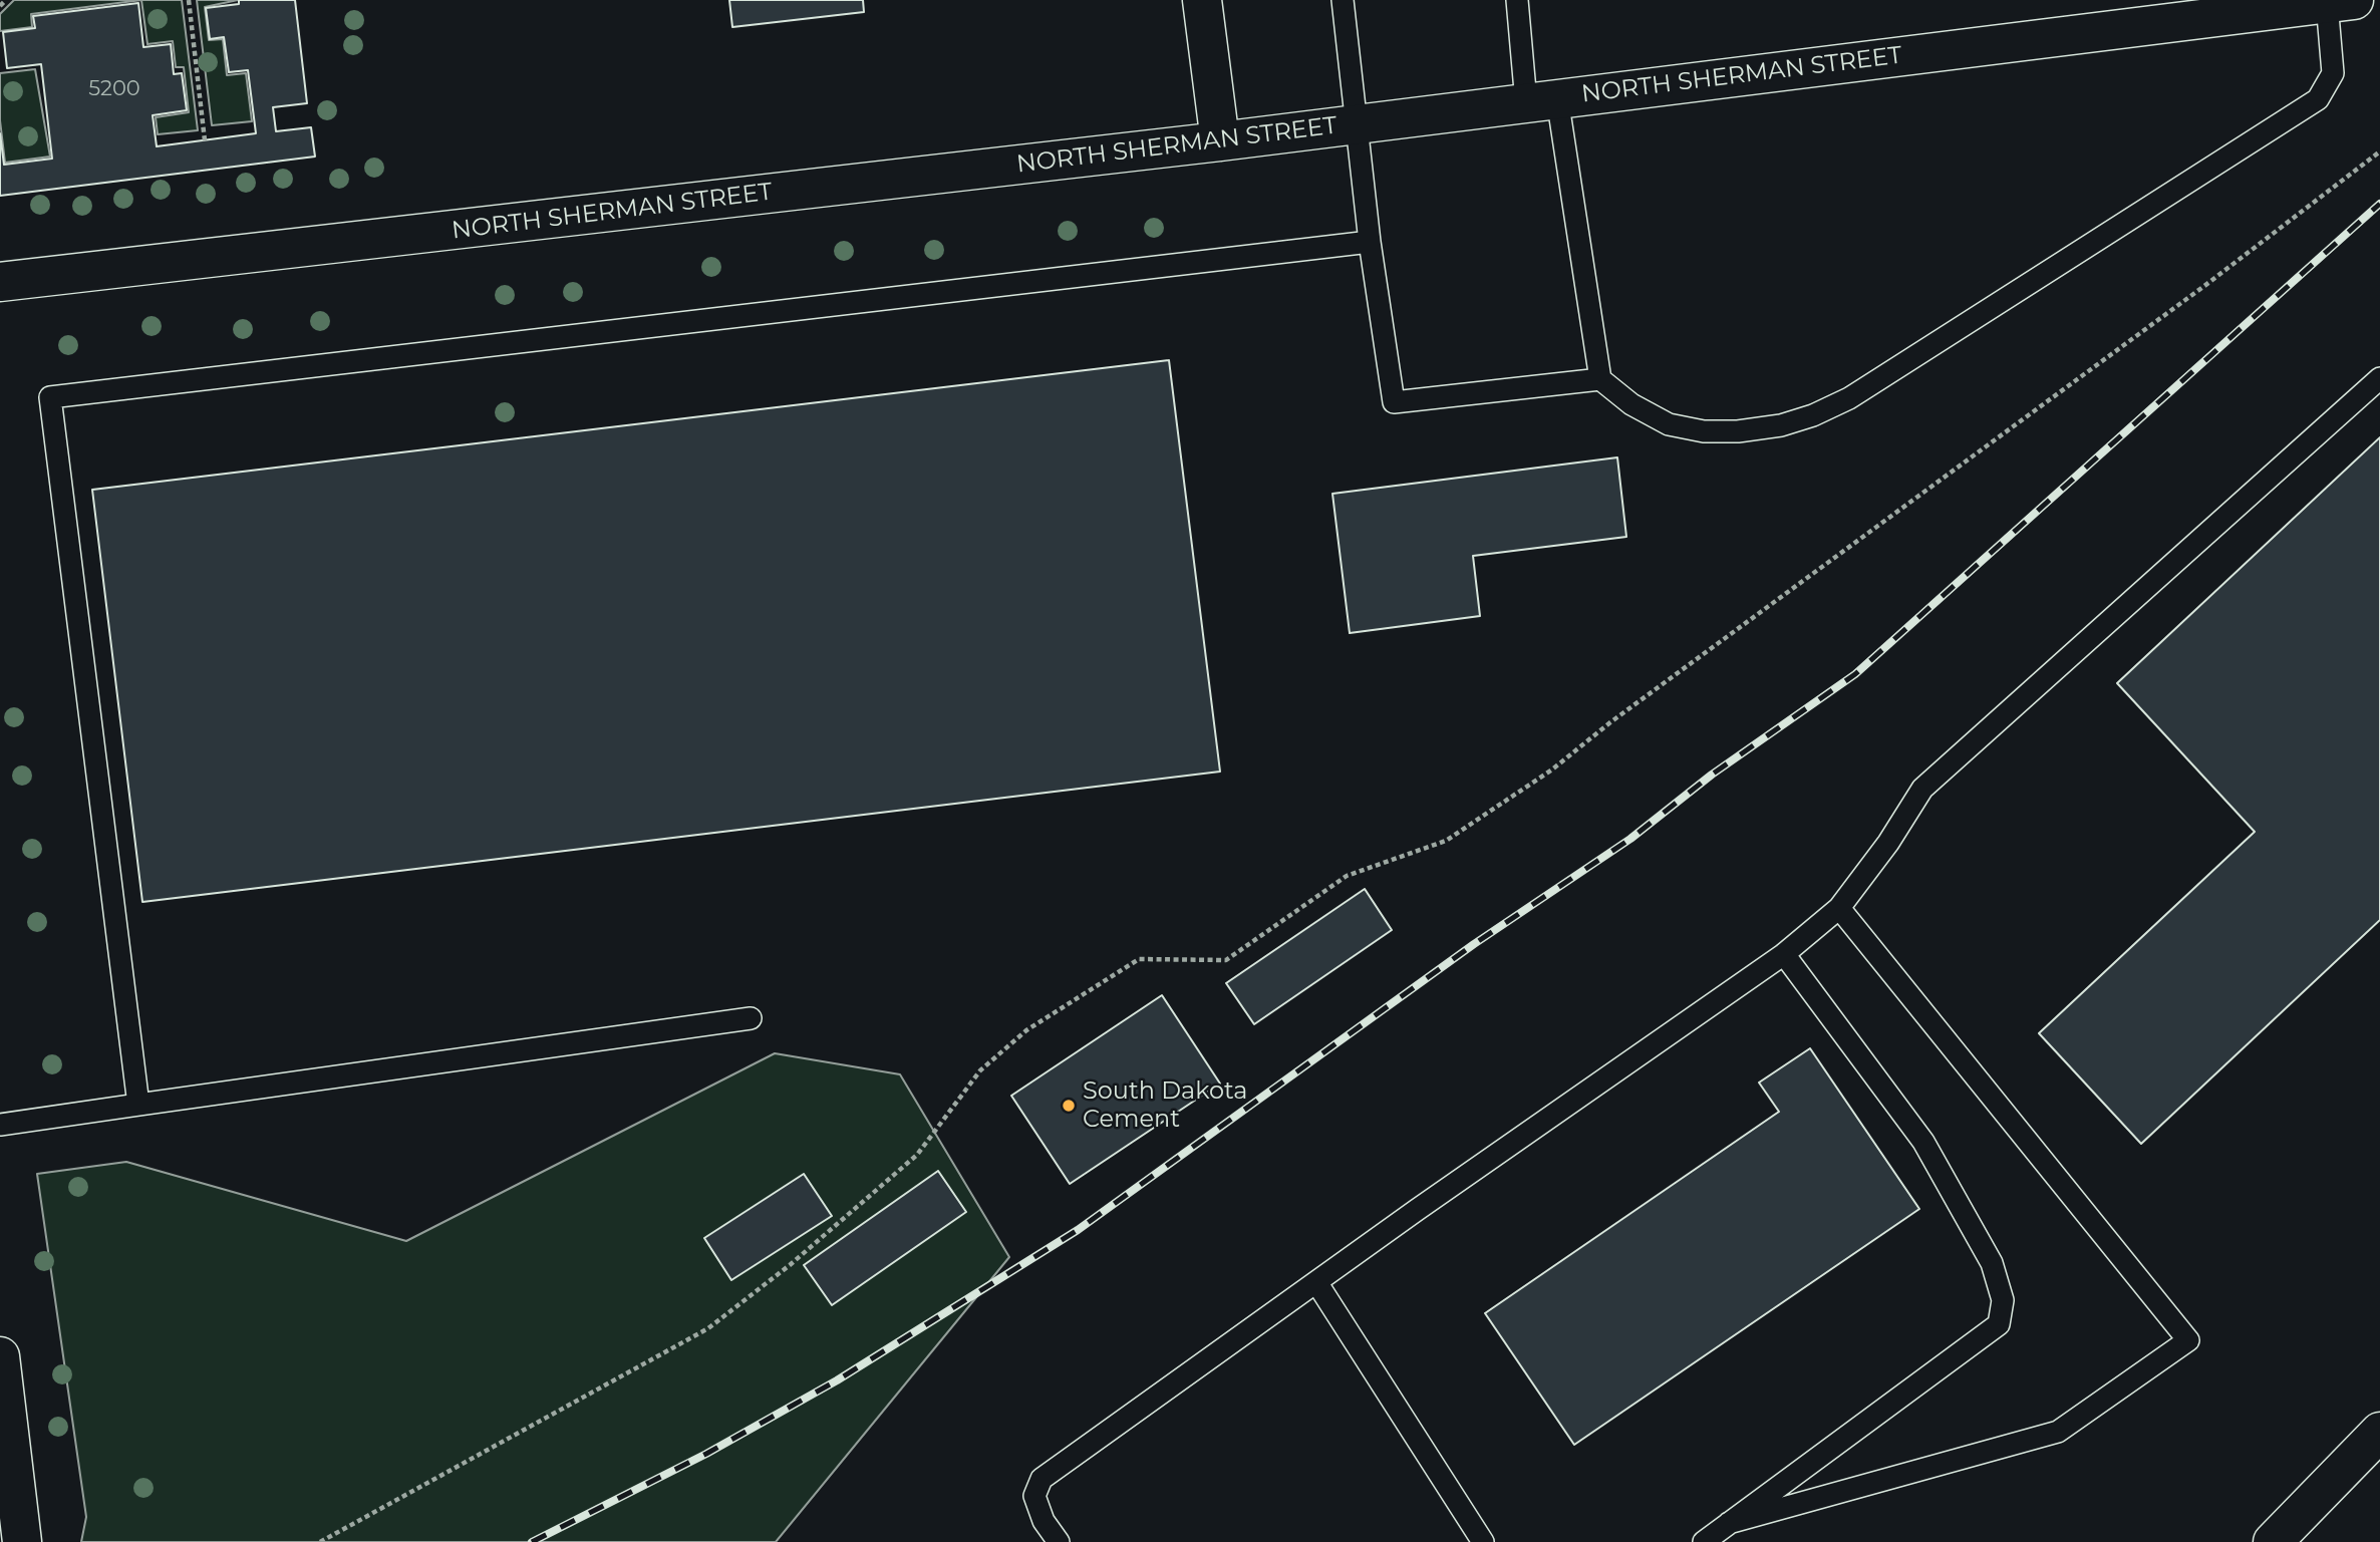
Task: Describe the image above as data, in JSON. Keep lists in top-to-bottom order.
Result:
{
  "streets": {
    "street": ["NORTH SHERMAN STREET"]
  },
  "places": ["South Dakota Cement"],
  "house_numbers": ["5200"]
}
